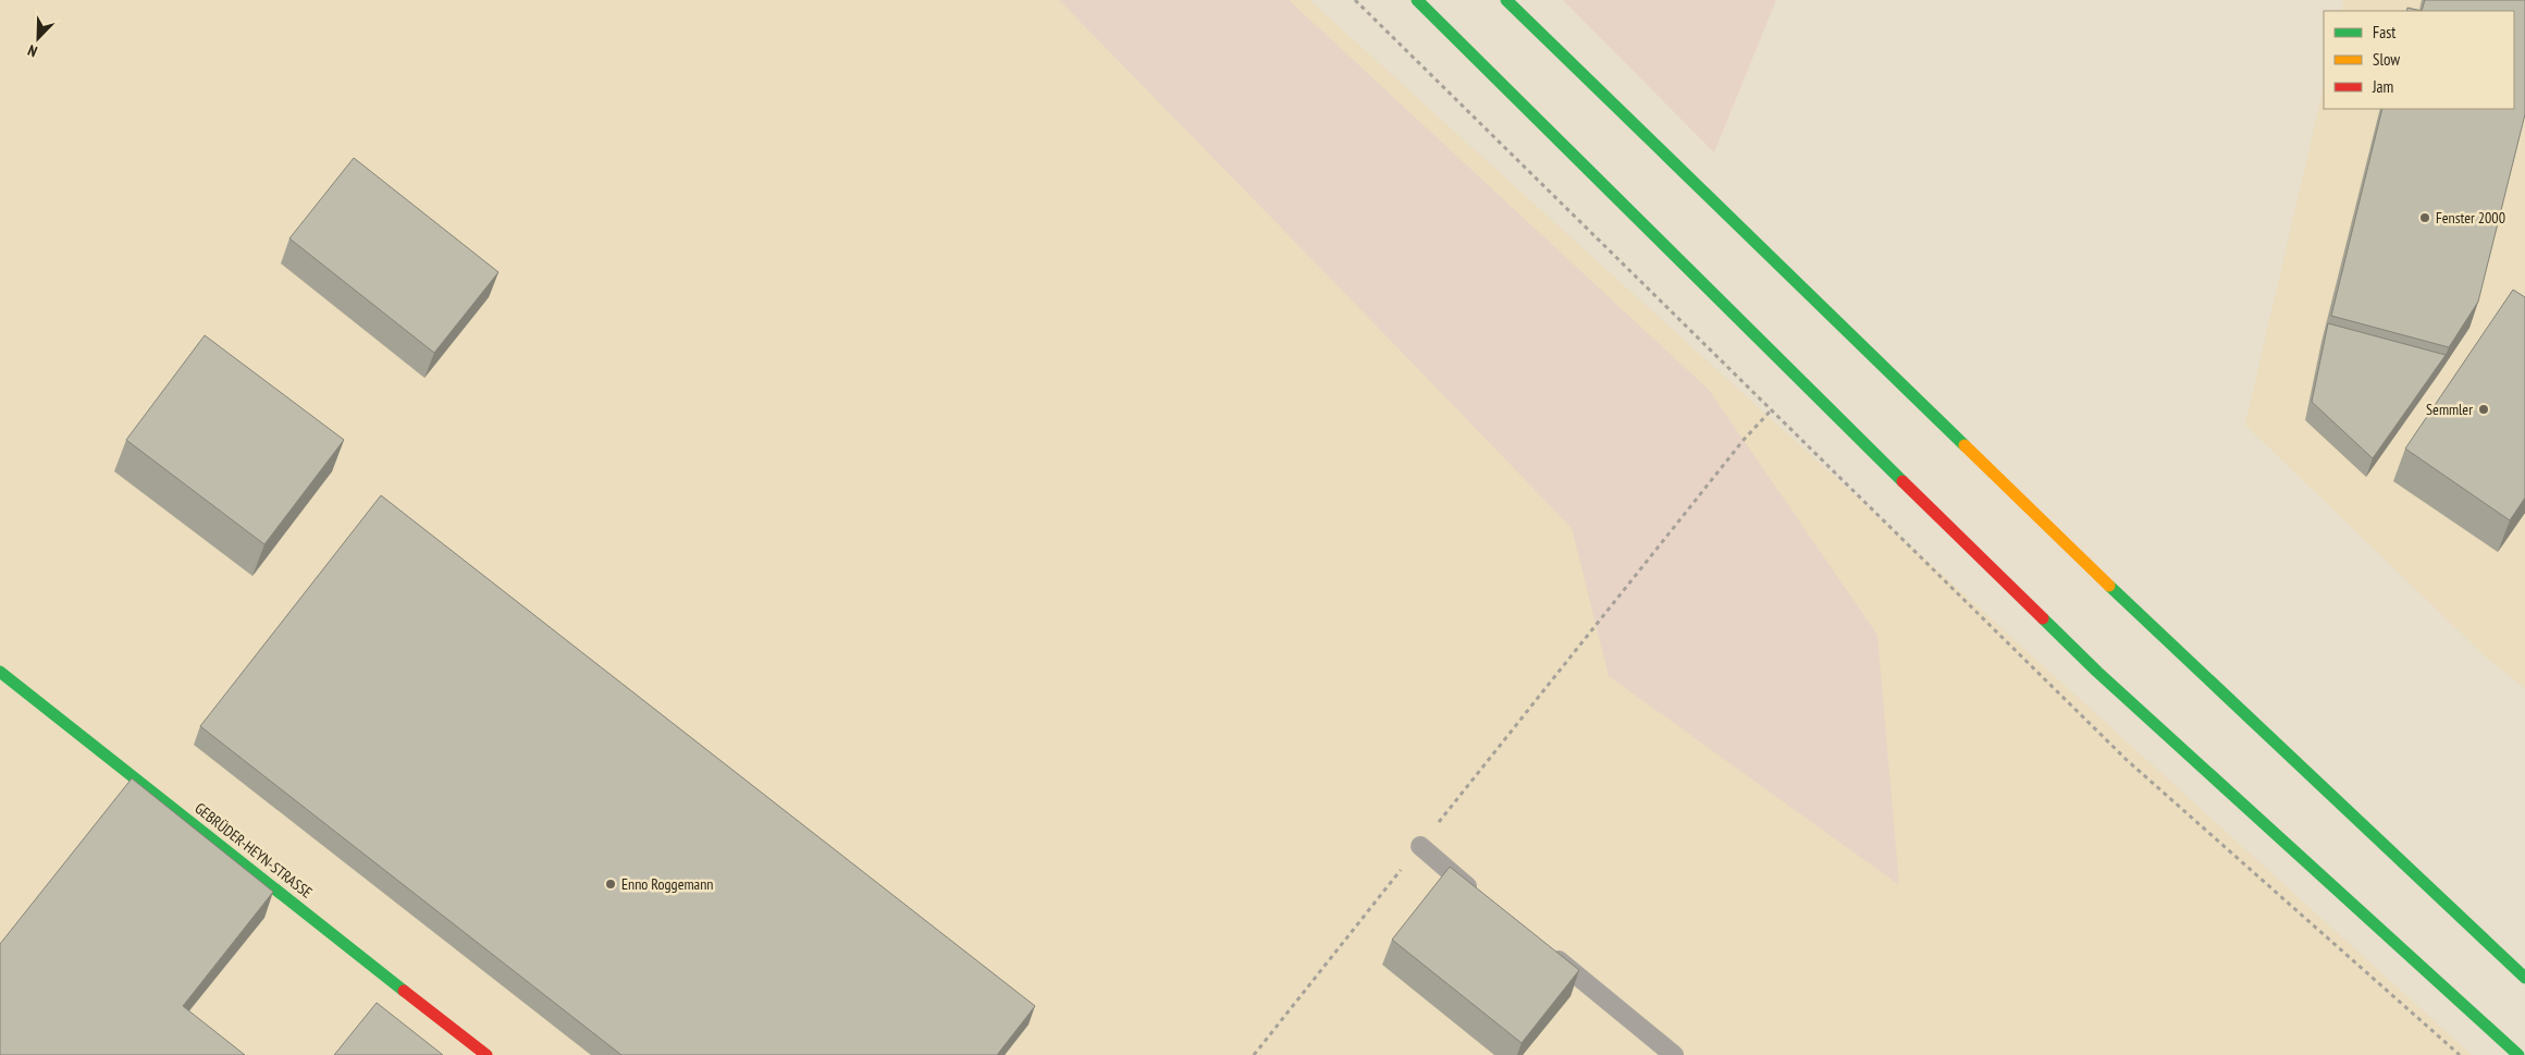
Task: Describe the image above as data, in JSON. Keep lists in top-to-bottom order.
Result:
{
  "streets": {
    "main road": ["GEBRÜDER-HEYN-STRASSE"]
  },
  "places": ["Fenster 2000", "Semmler", "Enno Roggemann"],
  "legend": ["Fast", "Slow", "Jam"],
  "north": "bottom left"
}
